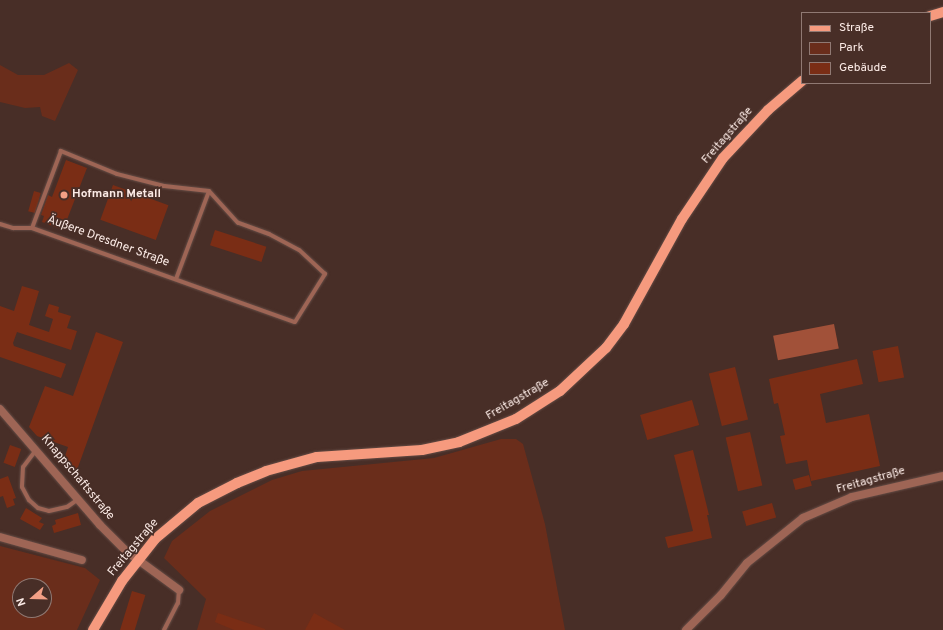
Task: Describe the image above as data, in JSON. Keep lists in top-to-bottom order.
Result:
{
  "streets": {
    "main road": ["Freitagstraße"],
    "street": ["Knappschaftsstraße"],
    "lane": ["Äußere Dresdner Straße"]
  },
  "crossings": [
    ["Freitagstraße", "Knappschaftsstraße"]
  ],
  "places": ["Hofmann Metall"],
  "legend": ["Straße", "Park", "Gebäude"],
  "north": "left"
}
